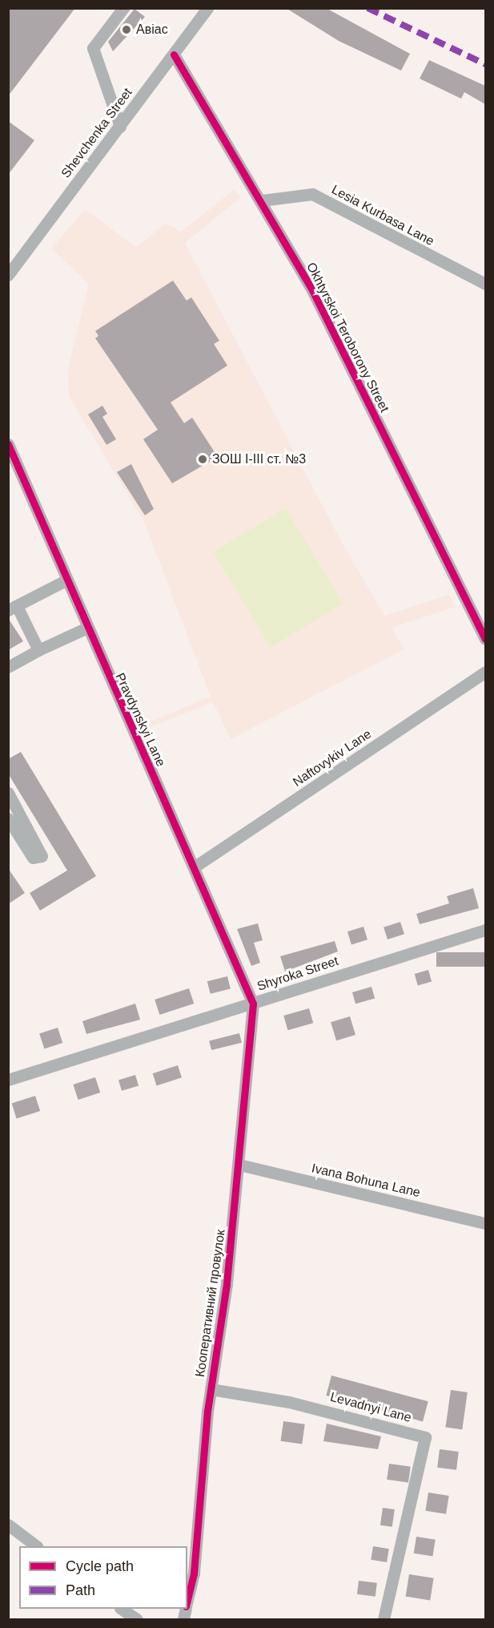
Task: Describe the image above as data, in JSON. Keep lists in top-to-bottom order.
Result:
{
  "streets": {
    "street": [
      "Shevchenka Street",
      "Lesia Kurbasa Lane",
      "Okhtyrskoi Teroborony Street",
      "Pravdynskyi Lane",
      "Naftovykiv Lane",
      "Shyroka Street",
      "Ivana Bohuna Lane",
      "Кооперативний провулок",
      "Levadnyi Lane"
    ]
  },
  "crossings": [
    ["Shevchenka Street", "Okhtyrskoi Teroborony Street"],
    ["Lesia Kurbasa Lane", "Okhtyrskoi Teroborony Street"],
    ["Pravdynskyi Lane", "Naftovykiv Lane"],
    ["Pravdynskyi Lane", "Shyroka Street"],
    ["Pravdynskyi Lane", "Кооперативний провулок"],
    ["Shyroka Street", "Кооперативний провулок"],
    ["Ivana Bohuna Lane", "Кооперативний провулок"],
    ["Кооперативний провулок", "Levadnyi Lane"]
  ],
  "places": ["Авіас", "ЗОШ І-ІІІ ст. №3"],
  "legend": ["Cycle path", "Path"]
}
